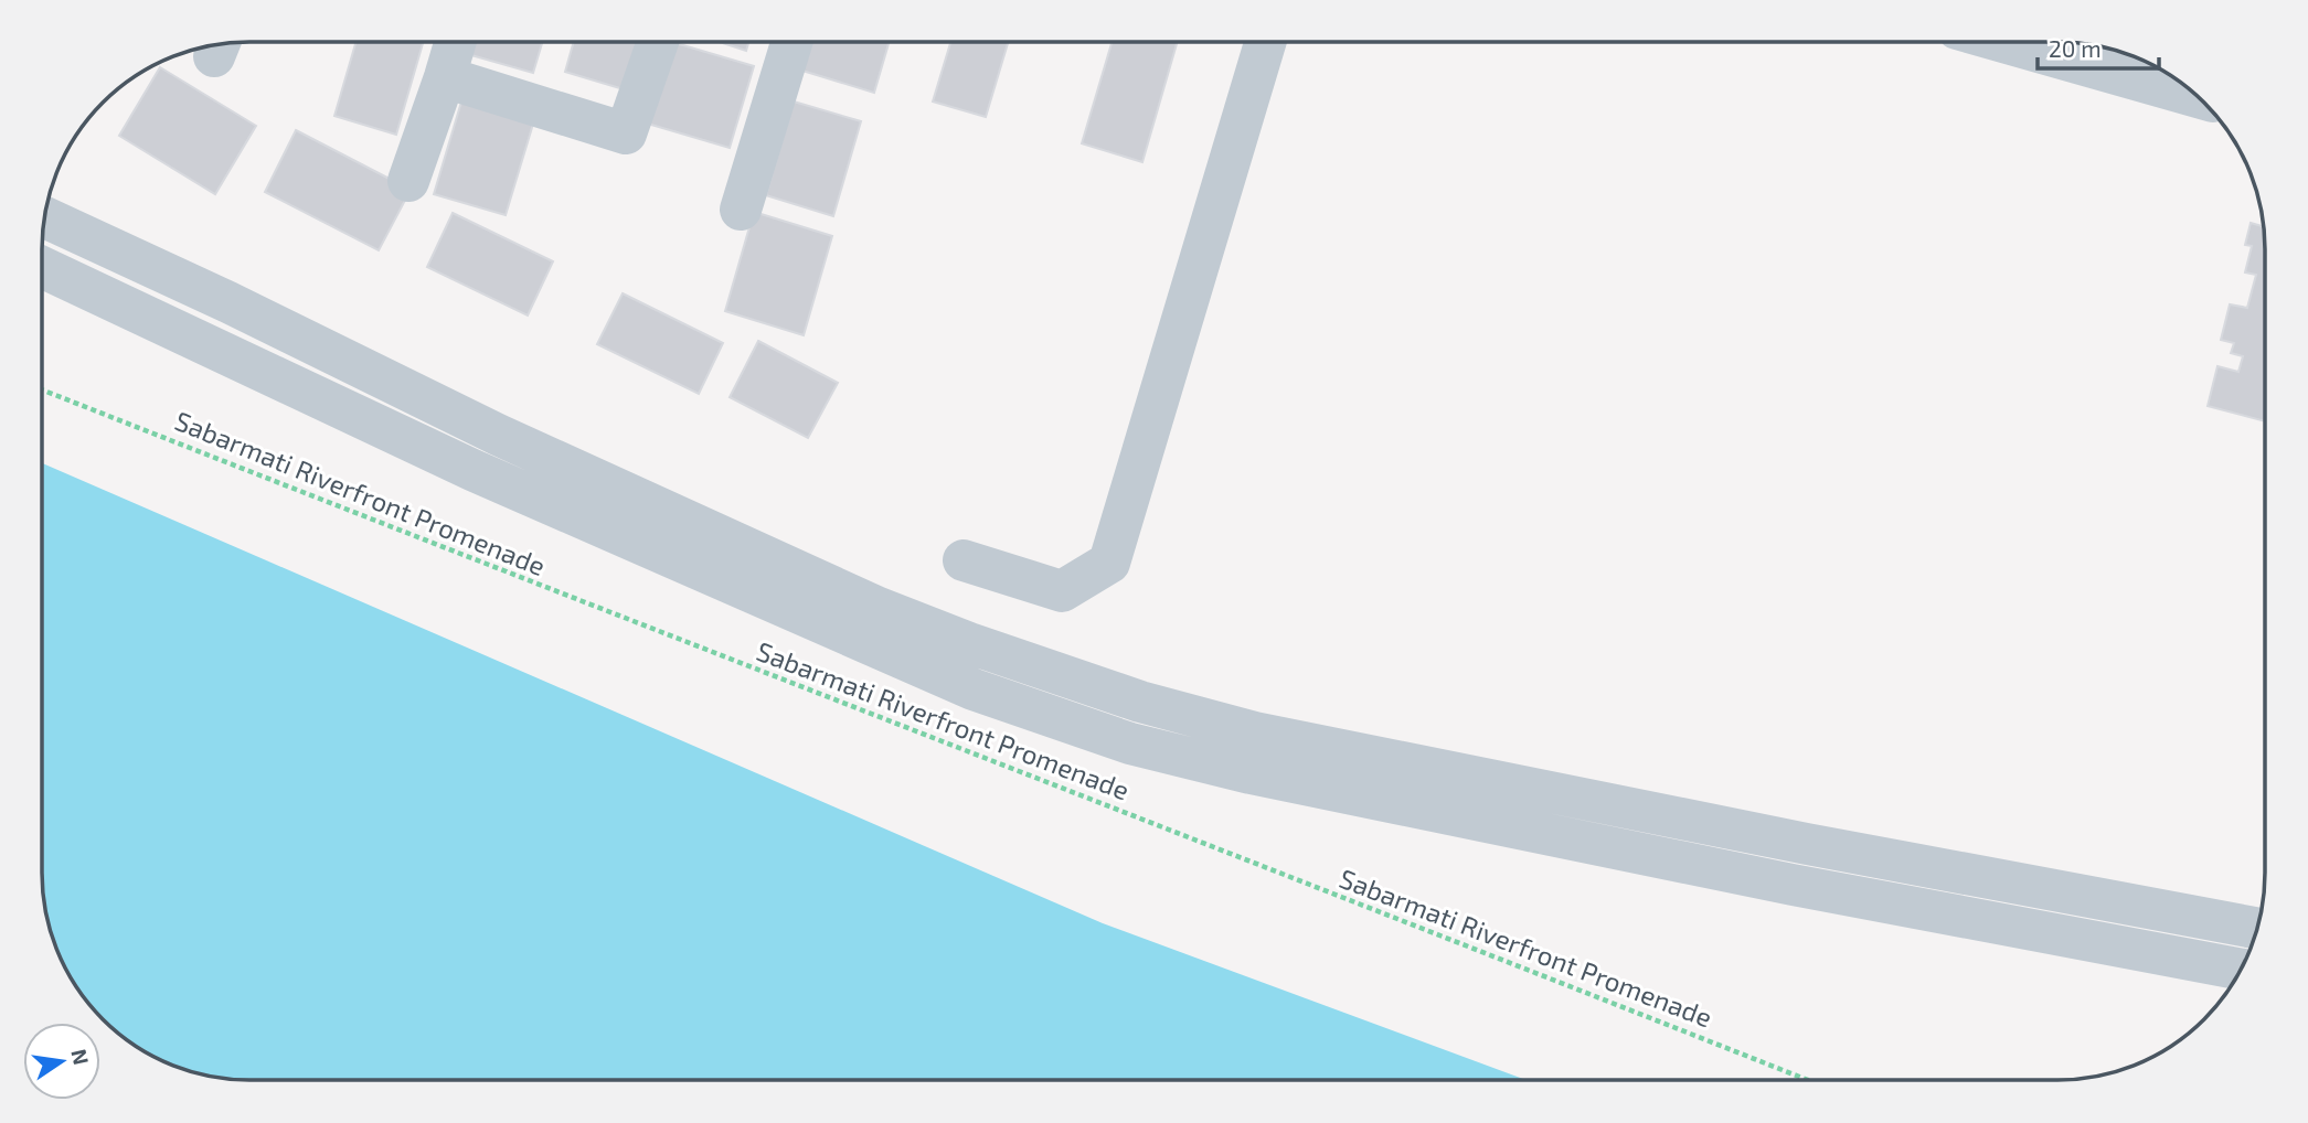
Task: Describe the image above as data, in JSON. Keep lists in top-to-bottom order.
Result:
{
  "streets": {
    "path": ["Sabarmati Riverfront Promenade"]
  },
  "scale_bar": "20 m",
  "north": "right"
}
